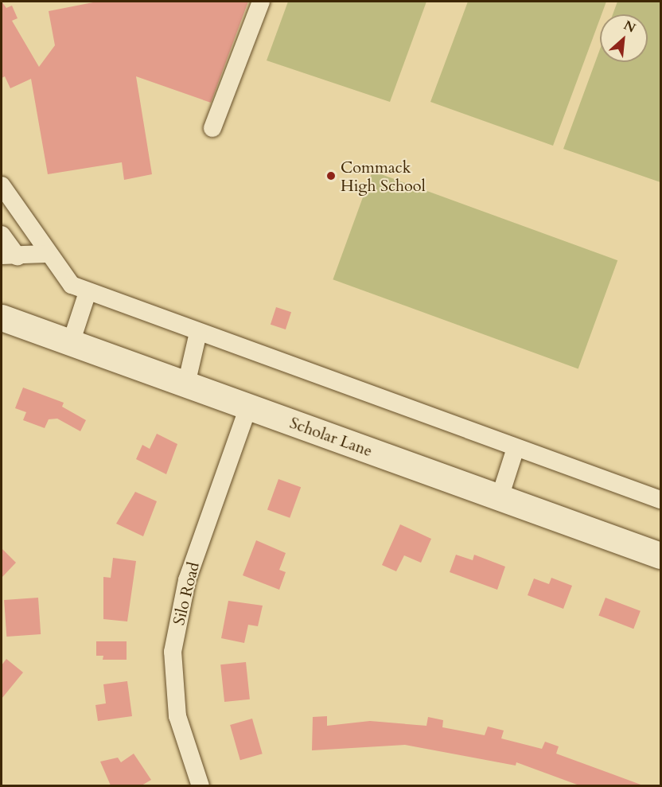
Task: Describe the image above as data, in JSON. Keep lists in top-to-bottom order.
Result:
{
  "streets": {
    "street": ["Scholar Lane", "Silo Road"]
  },
  "crossings": [
    ["Scholar Lane", "Silo Road"]
  ],
  "places": ["Commack High School"],
  "north": "top right"
}
